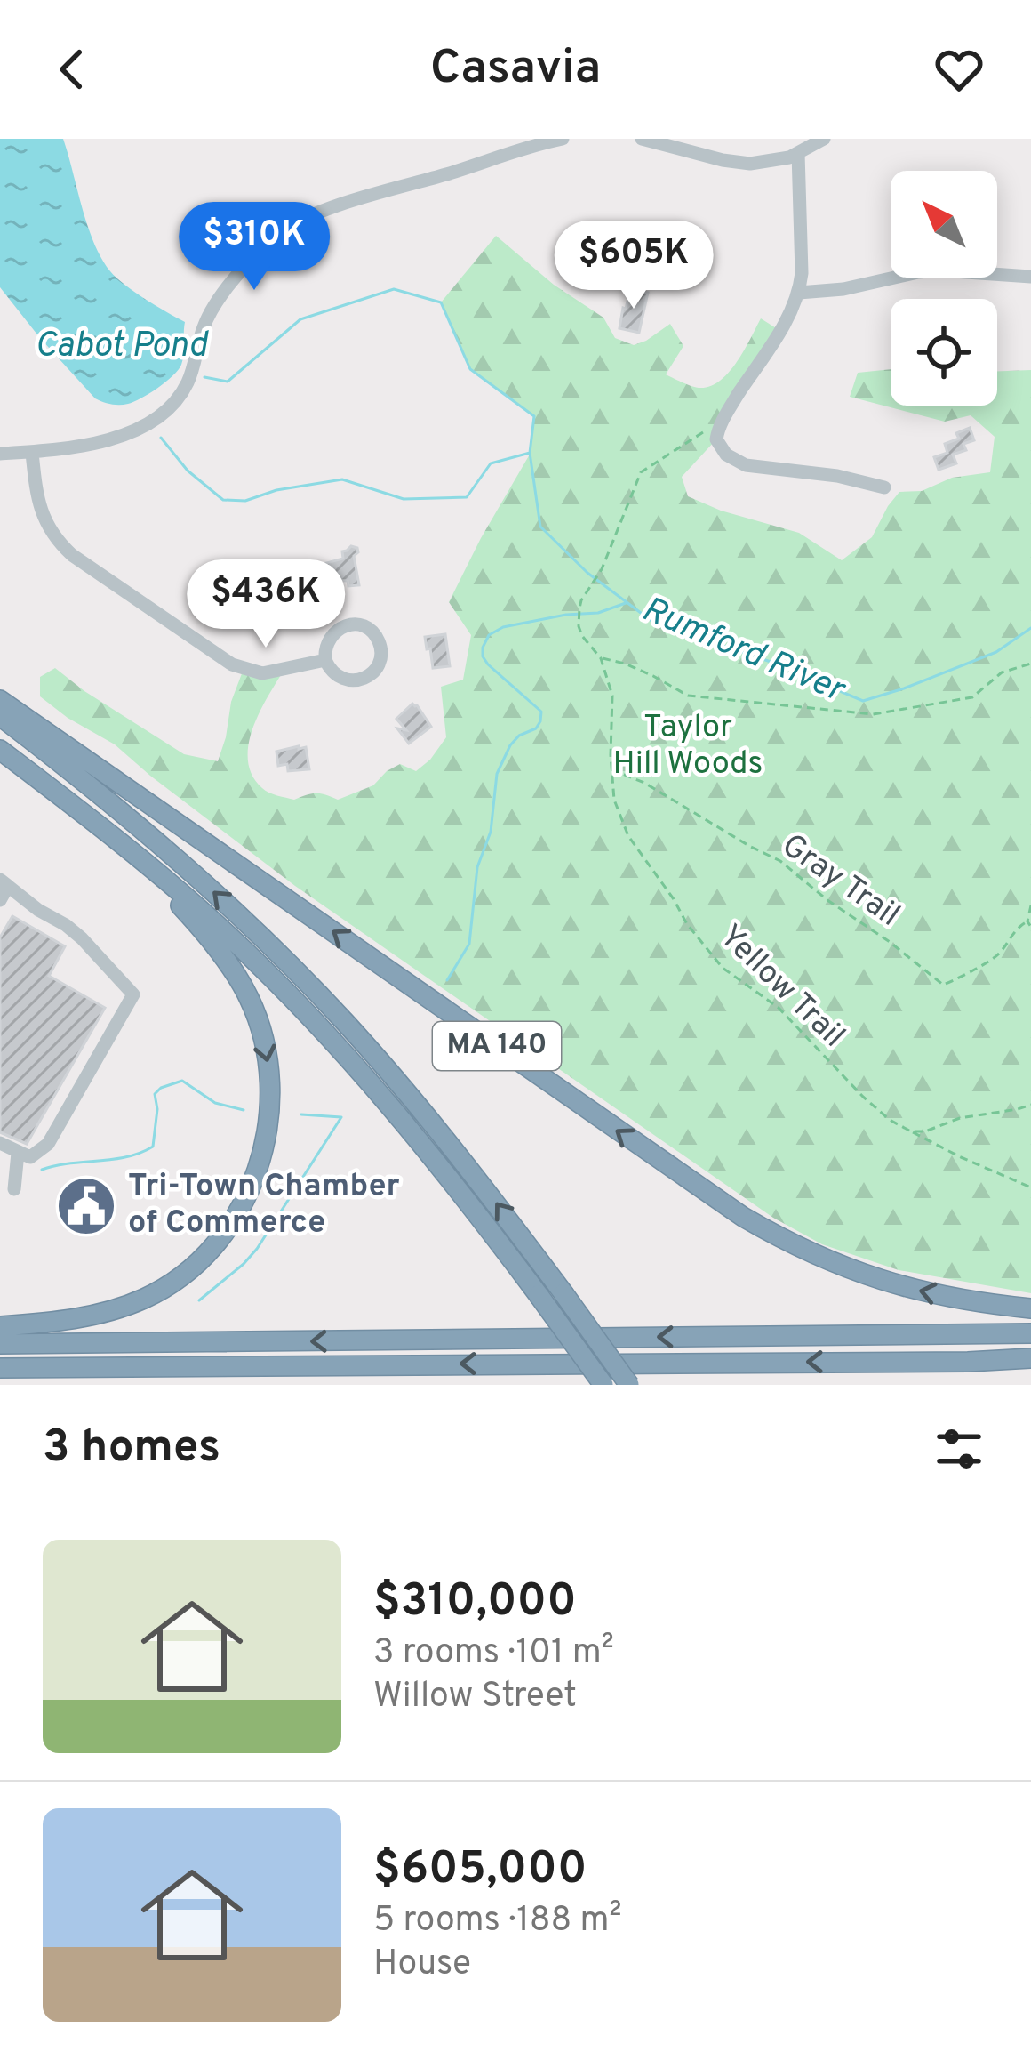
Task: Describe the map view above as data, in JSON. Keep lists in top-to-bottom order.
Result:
{
  "streets": {
    "highway": ["MA 140"],
    "path": ["Gray Trail", "Yellow Trail"]
  },
  "crossings": [
    ["Gray Trail", "Yellow Trail"]
  ],
  "water": ["Cabot Pond", "Rumford River"],
  "parks": ["Taylor Hill Woods"],
  "places": {
    "public building": ["Tri-Town Chamber of Commerce"]
  },
  "north": "top left",
  "page": {
    "header": "Casavia",
    "price": ["$310K", "$605K", "$436K"],
    "heading": "3 homes",
    "list": [
      {
        "name": "$310,000",
        "note": "3 rooms · 101 m² · Willow Street"
      },
      {
        "name": "$605,000",
        "note": "5 rooms · 188 m² · House"
      }
    ]
  }
}
